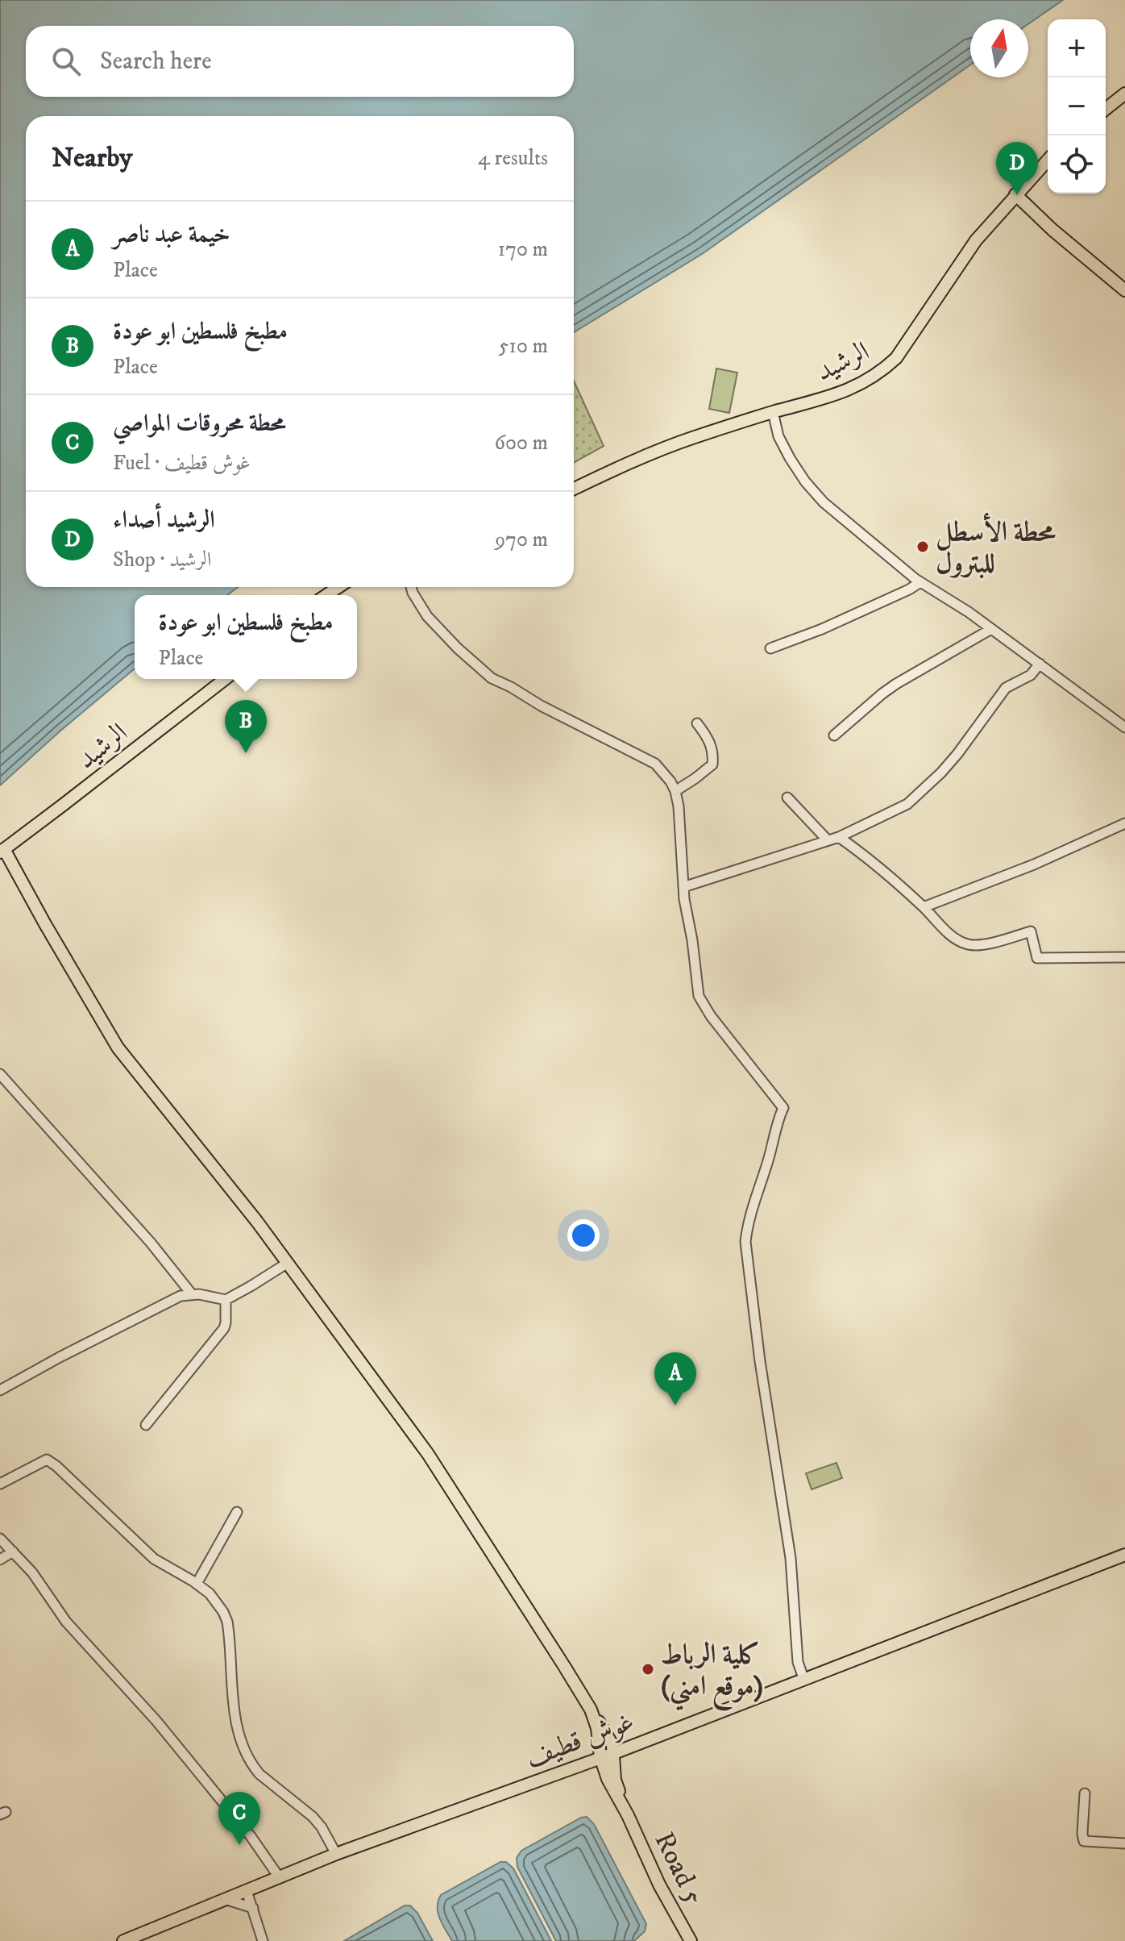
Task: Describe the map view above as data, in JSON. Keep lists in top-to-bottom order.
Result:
{
  "streets": {
    "main road": ["الرشيد", "غوش قطيف", "Road 5"]
  },
  "places": ["محطة الأسطل للبترول", "كلية الرباط (موقع امني)"],
  "north": "top",
  "page": {
    "map_buttons": ["+", "−"],
    "search": "Search here",
    "heading": ["Nearby", "4 results"],
    "pins": [
      "D",
      "B",
      "A",
      "C"
    ],
    "list": [
      {
        "mark": "A",
        "name": "خيمة عبد ناصر",
        "note": "Place",
        "value": "170 m"
      },
      {
        "mark": "B",
        "name": "مطبخ فلسطين ابو عودة",
        "note": "Place",
        "value": "510 m"
      },
      {
        "mark": "C",
        "name": "محطة محروقات المواصي",
        "note": "Fuel · غوش قطيف",
        "value": "600 m"
      },
      {
        "mark": "D",
        "name": "الرشيد أصداء",
        "note": "Shop · الرشيد",
        "value": "970 m"
      }
    ],
    "popup": ["مطبخ فلسطين ابو عودة", "Place"]
  }
}
